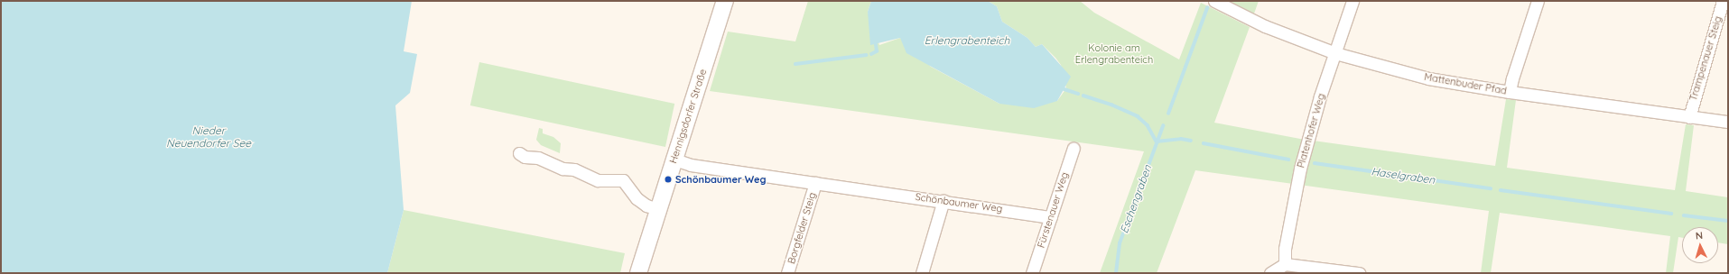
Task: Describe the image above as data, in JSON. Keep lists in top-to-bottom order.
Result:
{
  "streets": {
    "main road": ["Hennigsdorfer Straße"],
    "street": [
      "Trampenauer Steig",
      "Mattenbuder Pfad",
      "Platenhofer Weg",
      "Schönbaumer Weg",
      "Fürstenauer Weg",
      "Borgfelder Steig"
    ]
  },
  "crossings": [
    ["Trampenauer Steig", "Mattenbuder Pfad"],
    ["Mattenbuder Pfad", "Platenhofer Weg"],
    ["Hennigsdorfer Straße", "Schönbaumer Weg"],
    ["Schönbaumer Weg", "Fürstenauer Weg"],
    ["Schönbaumer Weg", "Borgfelder Steig"]
  ],
  "water": [
    "Erlengrabenteich",
    "Nieder Neuendorfer See",
    "Haselgraben",
    "Eschengraben"
  ],
  "parks": ["Kolonie am Erlengrabenteich"],
  "places": ["Schönbaumer Weg"],
  "north": "top"
}
